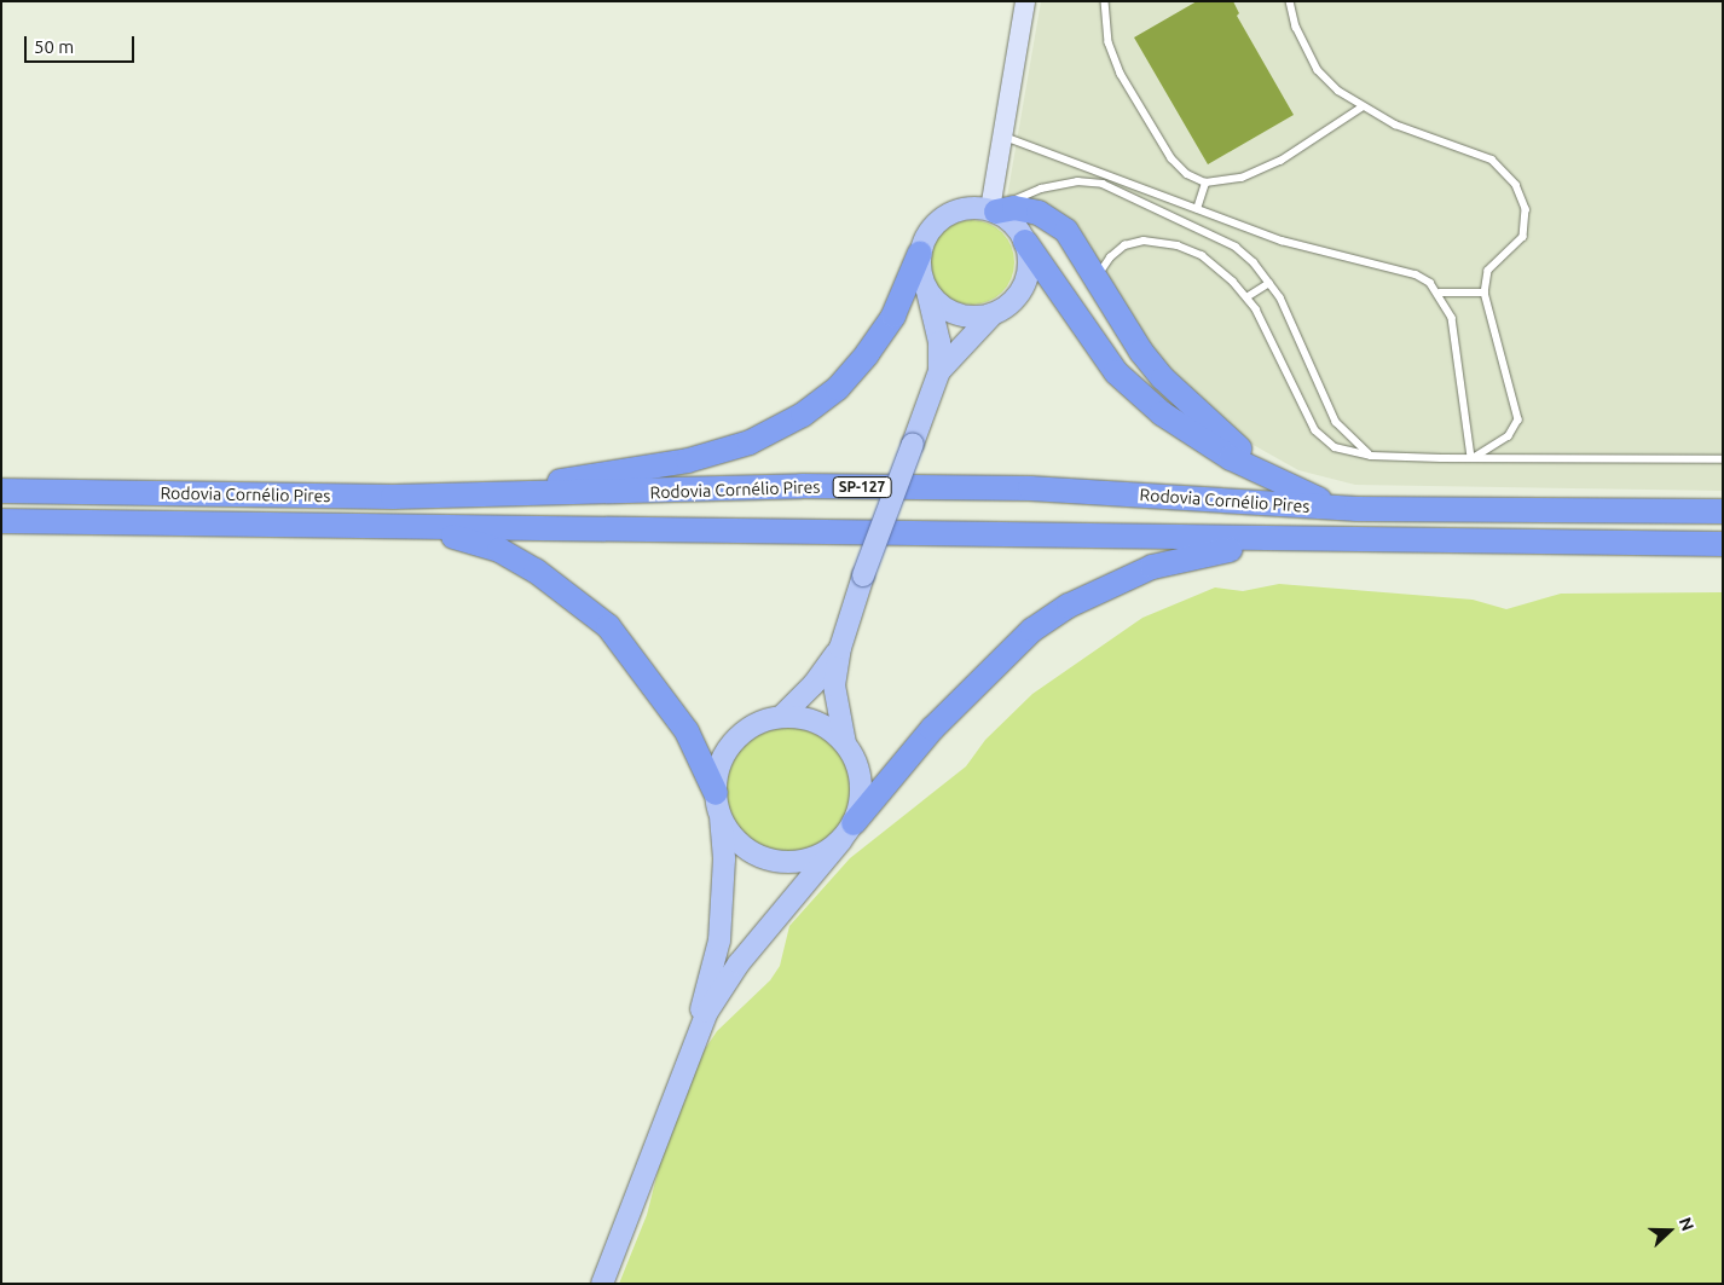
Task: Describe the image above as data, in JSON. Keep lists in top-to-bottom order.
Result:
{
  "streets": {
    "highway": ["SP-127", "Rodovia Cornélio Pires"]
  },
  "scale_bar": "50 m",
  "north": "right"
}
